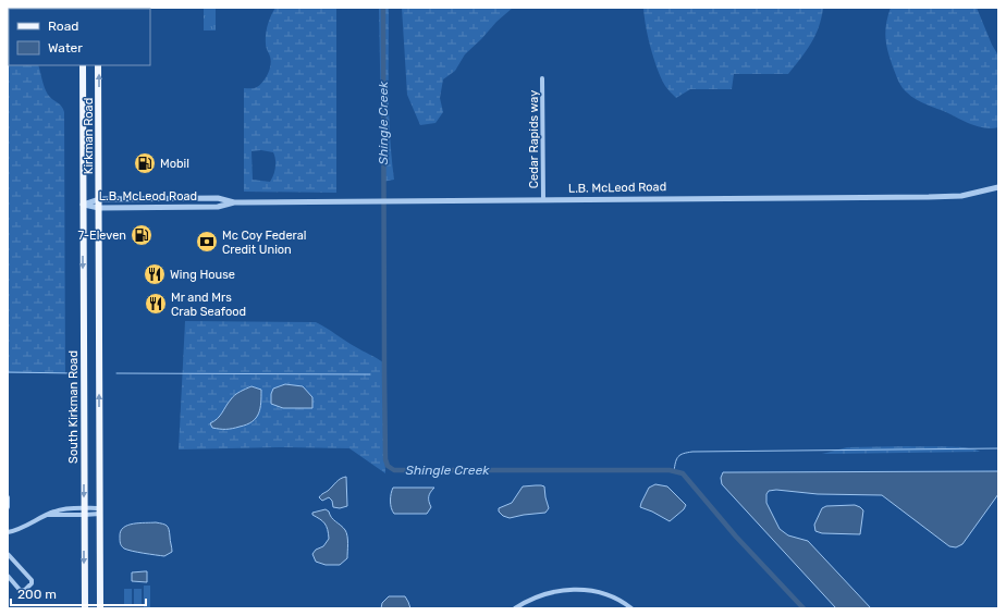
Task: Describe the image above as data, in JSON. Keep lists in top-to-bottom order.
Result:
{
  "streets": {
    "main road": ["Kirkman Road", "South Kirkman Road"],
    "street": ["Cedar Rapids way", "L.B. McLeod Road"]
  },
  "crossings": [
    ["Kirkman Road", "L.B. McLeod Road"],
    ["Kirkman Road", "South Kirkman Road"],
    ["Cedar Rapids way", "L.B. McLeod Road"],
    ["L.B. McLeod Road", "South Kirkman Road"]
  ],
  "water": ["Shingle Creek"],
  "places": {
    "fuel station": ["Mobil", "7-Eleven"],
    "bank": ["Mc Coy Federal Credit Union"],
    "restaurant": ["Wing House", "Mr and Mrs Crab Seafood"]
  },
  "legend": ["Road", "Water"],
  "scale_bar": "200 m"
}
